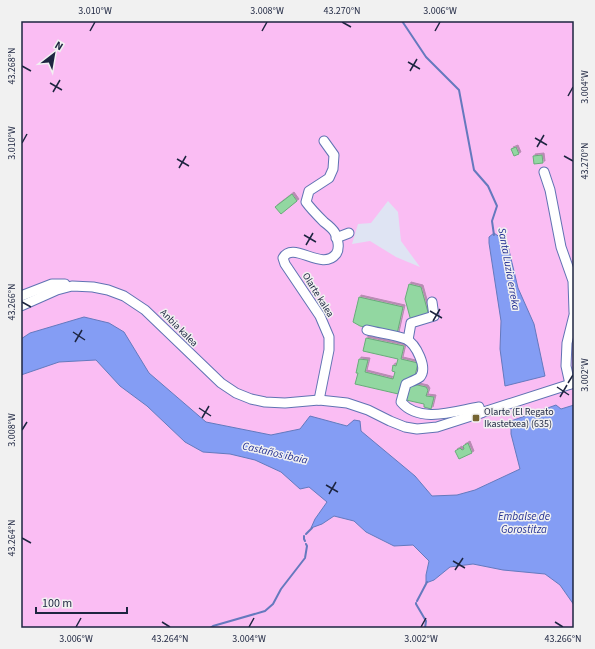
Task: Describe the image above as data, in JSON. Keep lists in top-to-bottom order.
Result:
{
  "streets": {
    "street": ["Olarte kalea", "Anbia kalea"]
  },
  "crossings": [
    ["Olarte kalea", "Anbia kalea"]
  ],
  "water": ["Santa Luzia erreka", "Castaños ibaia", "Embalse de Gorostitza"],
  "places": {
    "transit": ["Olarte (El Regato Ikastetxea) (635)"]
  },
  "scale_bar": "100 m",
  "north": "top right",
  "coordinates": [
    "3.010°W",
    "3.008°W",
    "43.270°N",
    "3.006°W",
    "43.268°N",
    "3.004°W",
    "43.266°N",
    "3.002°W",
    "43.264°N"
  ]
}
